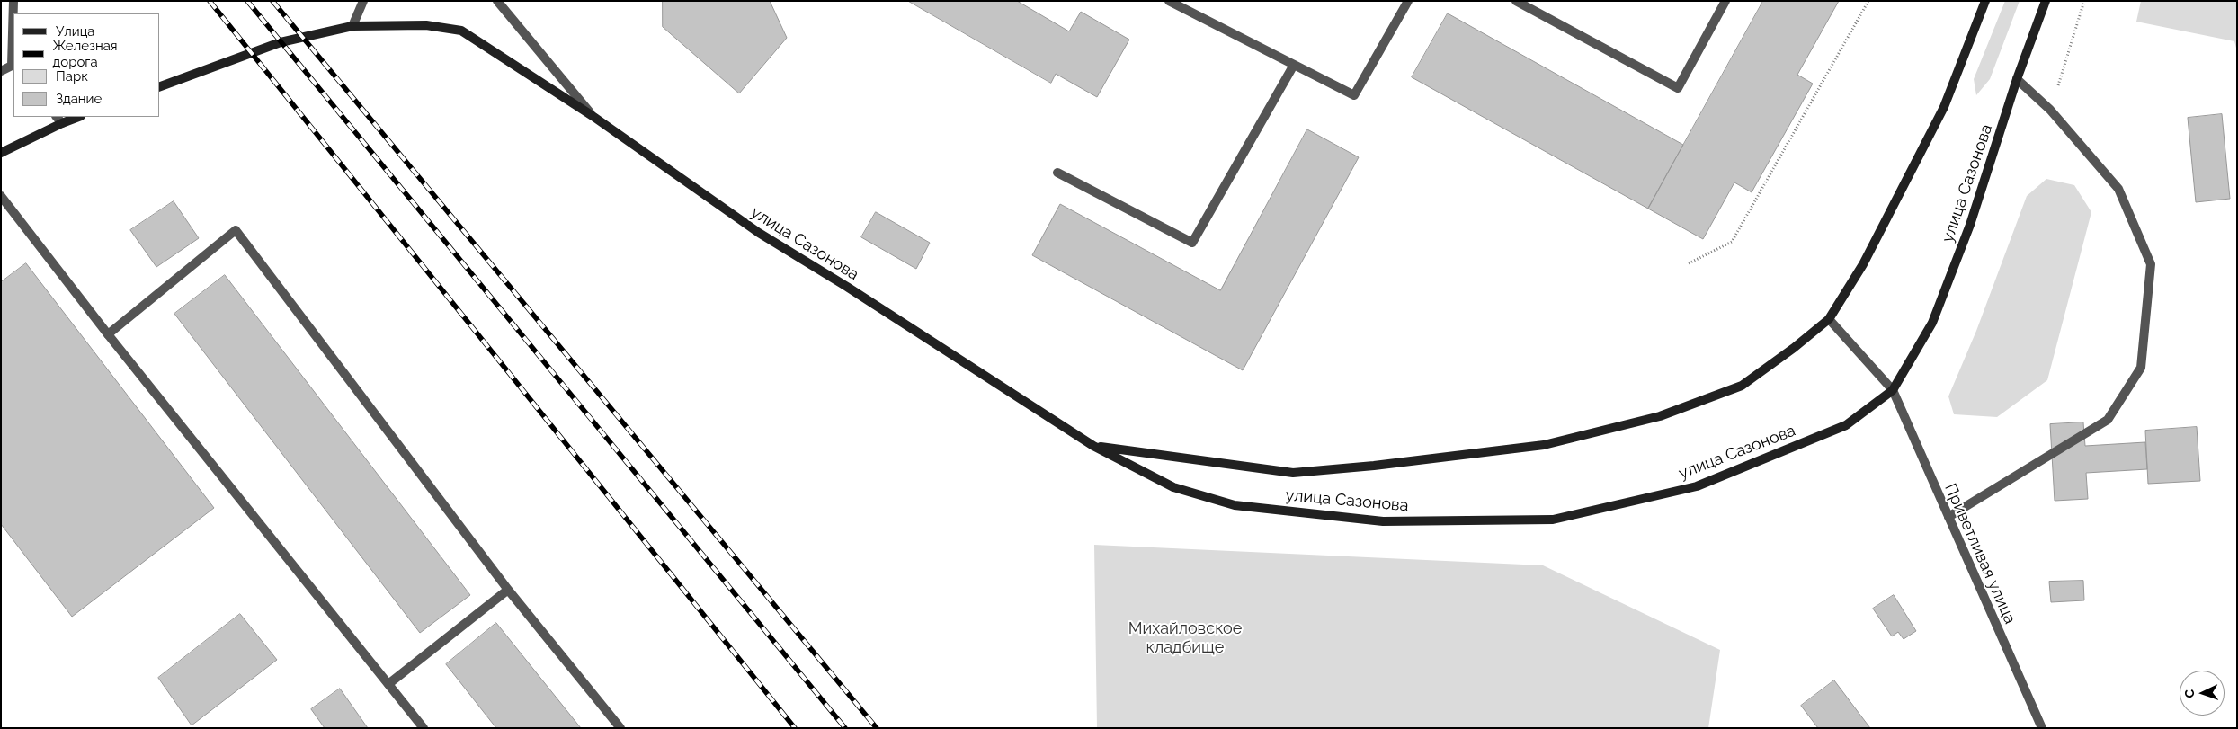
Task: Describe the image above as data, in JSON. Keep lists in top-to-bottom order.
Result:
{
  "streets": {
    "main road": ["улица Сазонова"],
    "street": ["Приветливая улица"]
  },
  "crossings": [
    ["улица Сазонова", "Приветливая улица"]
  ],
  "parks": ["Михайловское кладбище"],
  "legend": [
    "Улица",
    "Железная дорога",
    "Парк",
    "Здание"
  ],
  "north": "left"
}
